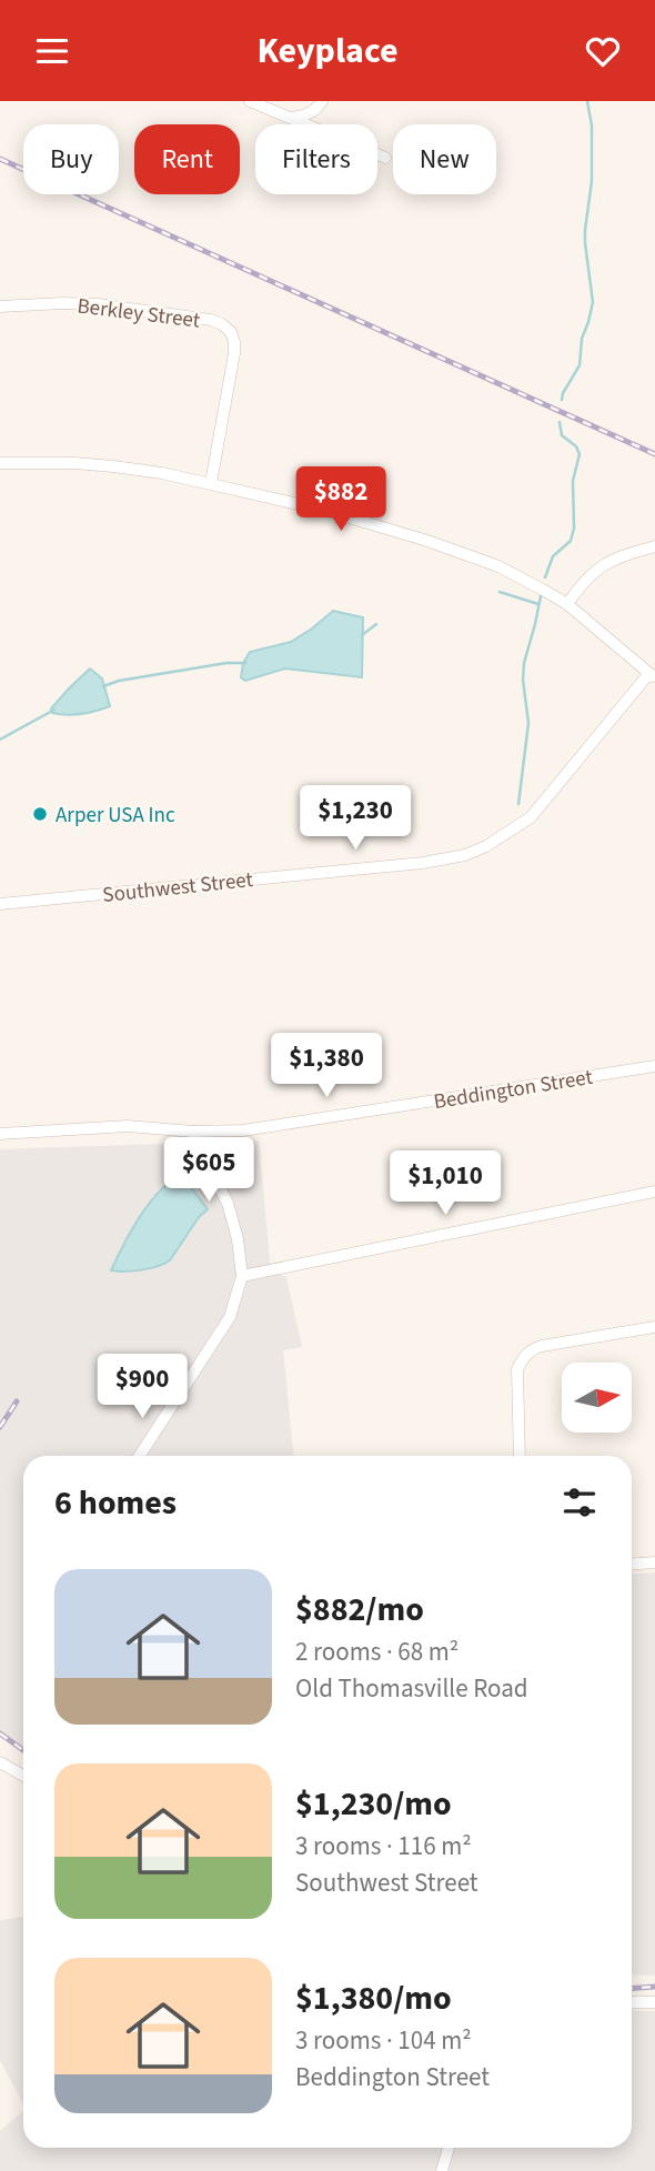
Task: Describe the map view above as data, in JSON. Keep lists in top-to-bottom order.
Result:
{
  "streets": {
    "street": ["Berkley Street", "Southwest Street", "Beddington Street"]
  },
  "places": ["Arper USA Inc"],
  "north": "right",
  "page": {
    "header": "Keyplace",
    "chip": [
      "Buy",
      "Rent",
      "Filters",
      "New"
    ],
    "price": [
      "$882",
      "$1,230",
      "$1,380",
      "$605",
      "$1,010",
      "$900"
    ],
    "heading": "6 homes",
    "list": [
      {
        "name": "$882/mo",
        "note": "2 rooms · 68 m² · Old Thomasville Road"
      },
      {
        "name": "$1,230/mo",
        "note": "3 rooms · 116 m² · Southwest Street"
      },
      {
        "name": "$1,380/mo",
        "note": "3 rooms · 104 m² · Beddington Street"
      }
    ]
  }
}
